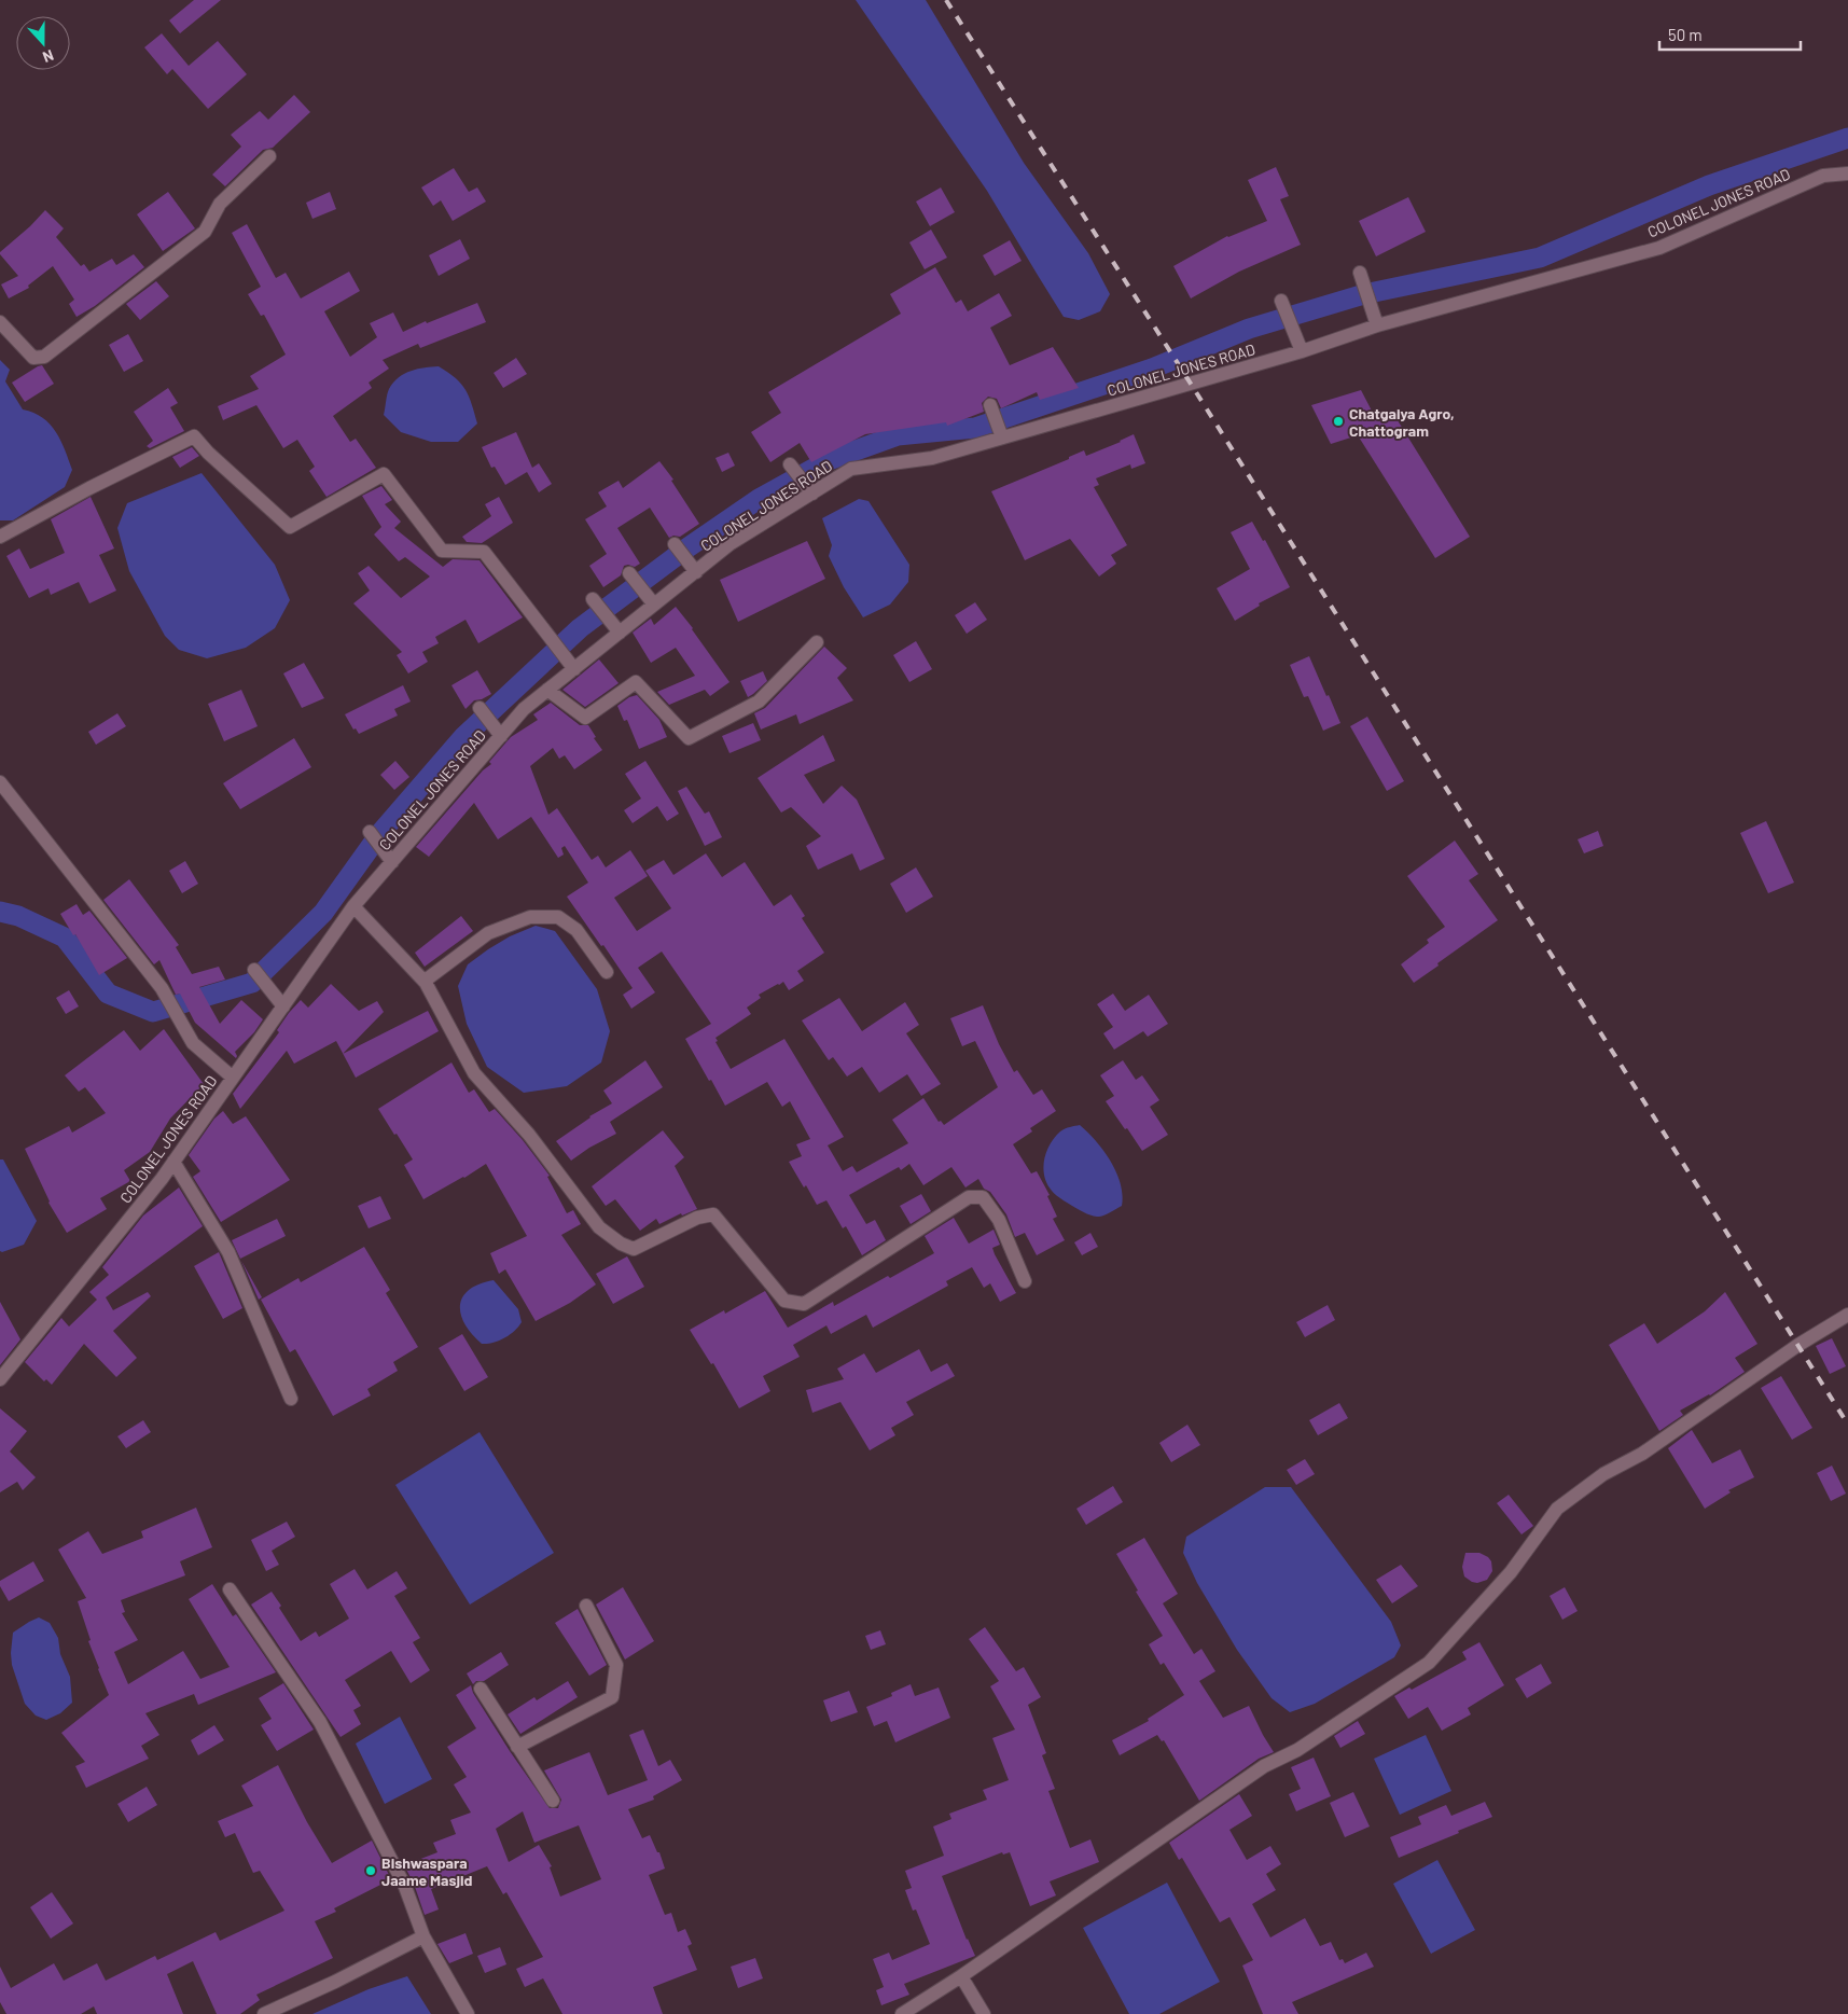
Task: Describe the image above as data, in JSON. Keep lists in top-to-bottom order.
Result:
{
  "streets": {
    "street": ["COLONEL JONES ROAD"]
  },
  "places": ["Chatgaiya Agro, Chattogram", "Bishwaspara Jaame Masjid"],
  "scale_bar": "50 m",
  "north": "bottom"
}
